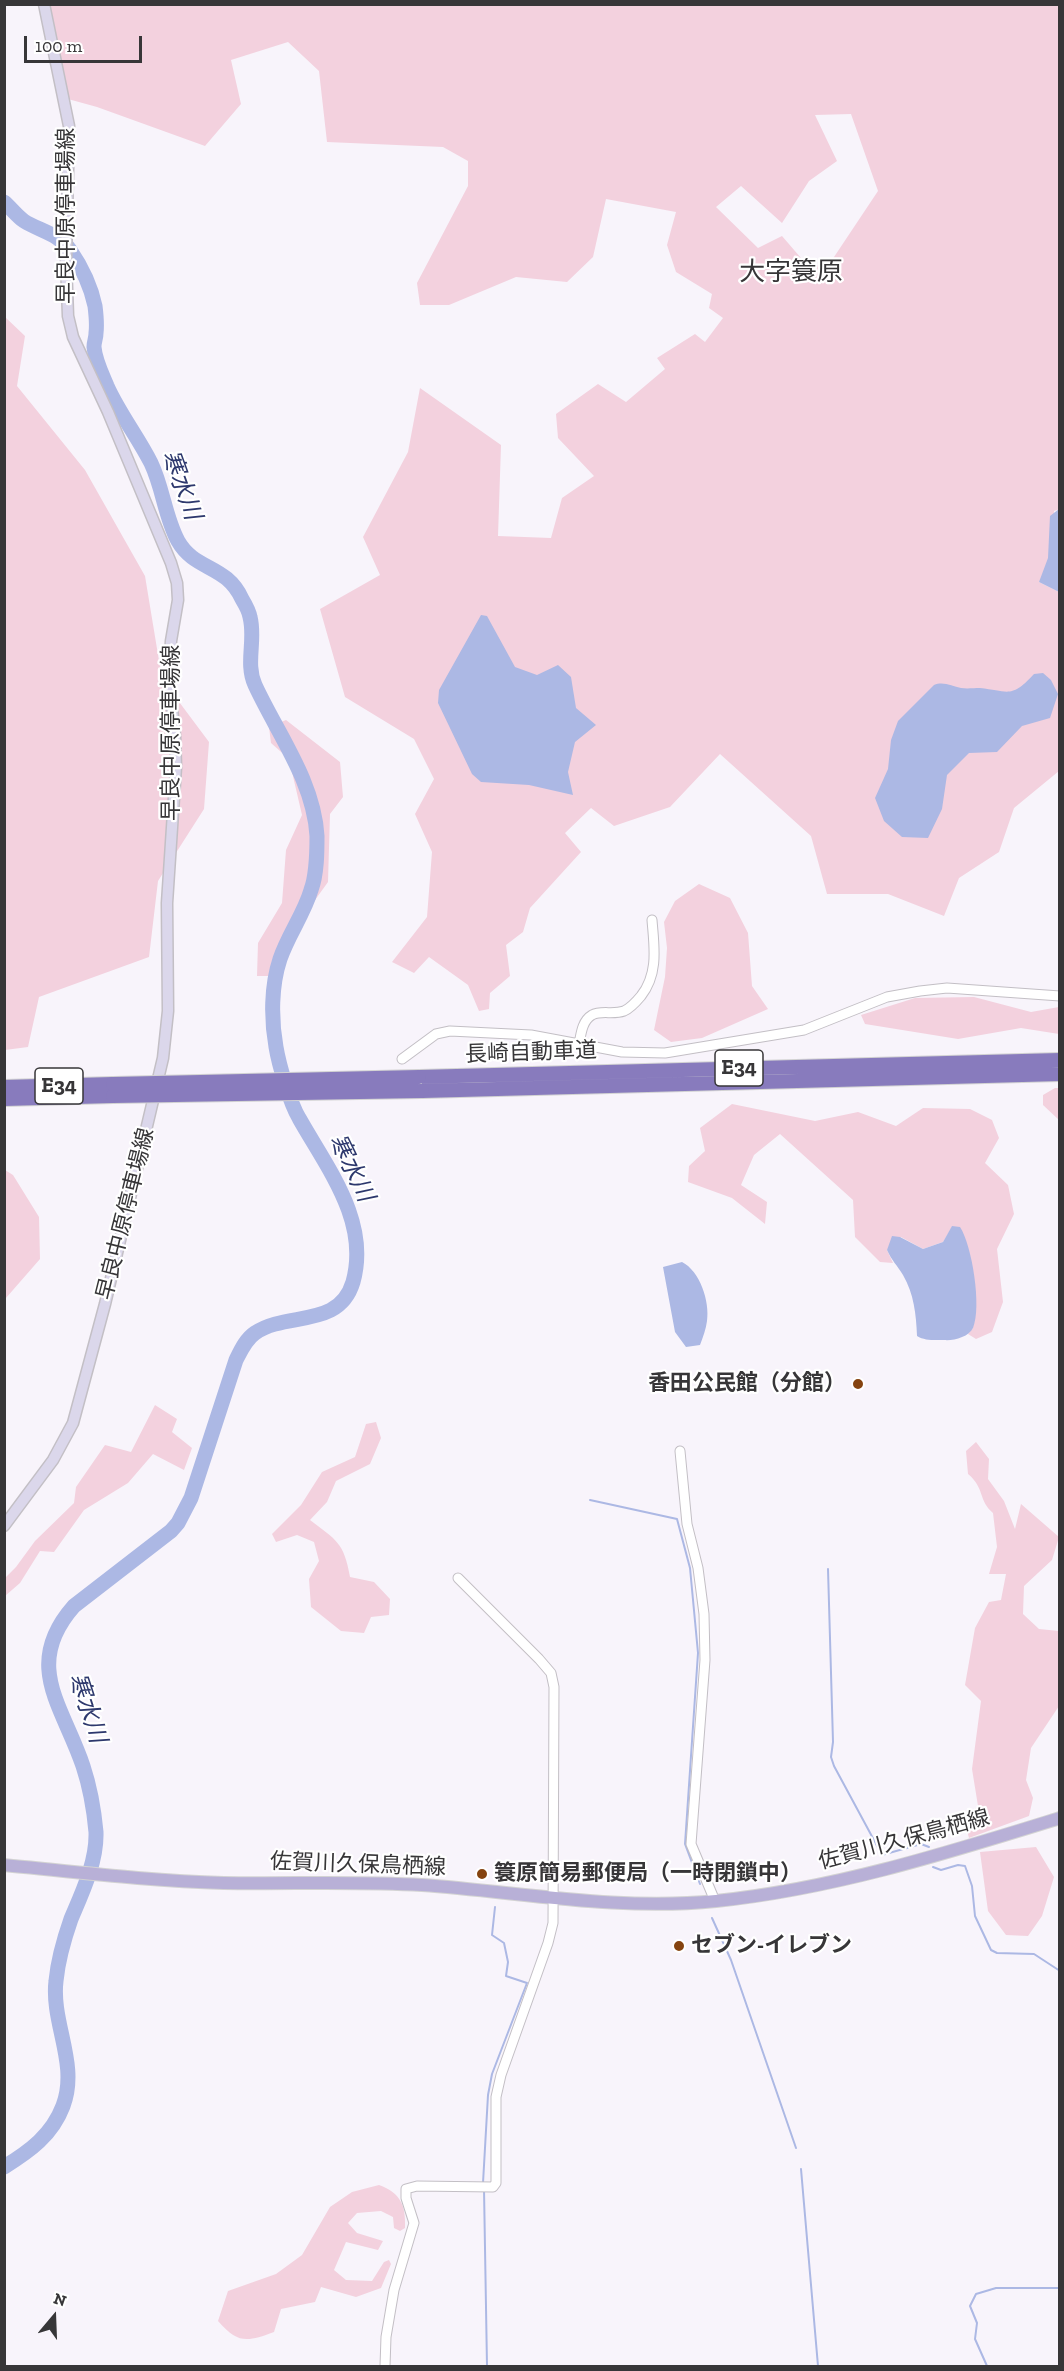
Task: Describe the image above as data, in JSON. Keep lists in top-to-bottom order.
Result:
{
  "streets": {
    "highway": ["長崎自動車道", "E34"],
    "main road": ["早良中原停車場線", "佐賀川久保鳥栖線"]
  },
  "districts": ["大字簑原"],
  "water": ["寒水川"],
  "places": ["香田公民館（分館）", "簑原簡易郵便局（一時閉鎖中）", "セブン-イレブン"],
  "scale_bar": "100 m",
  "north": "top"
}
